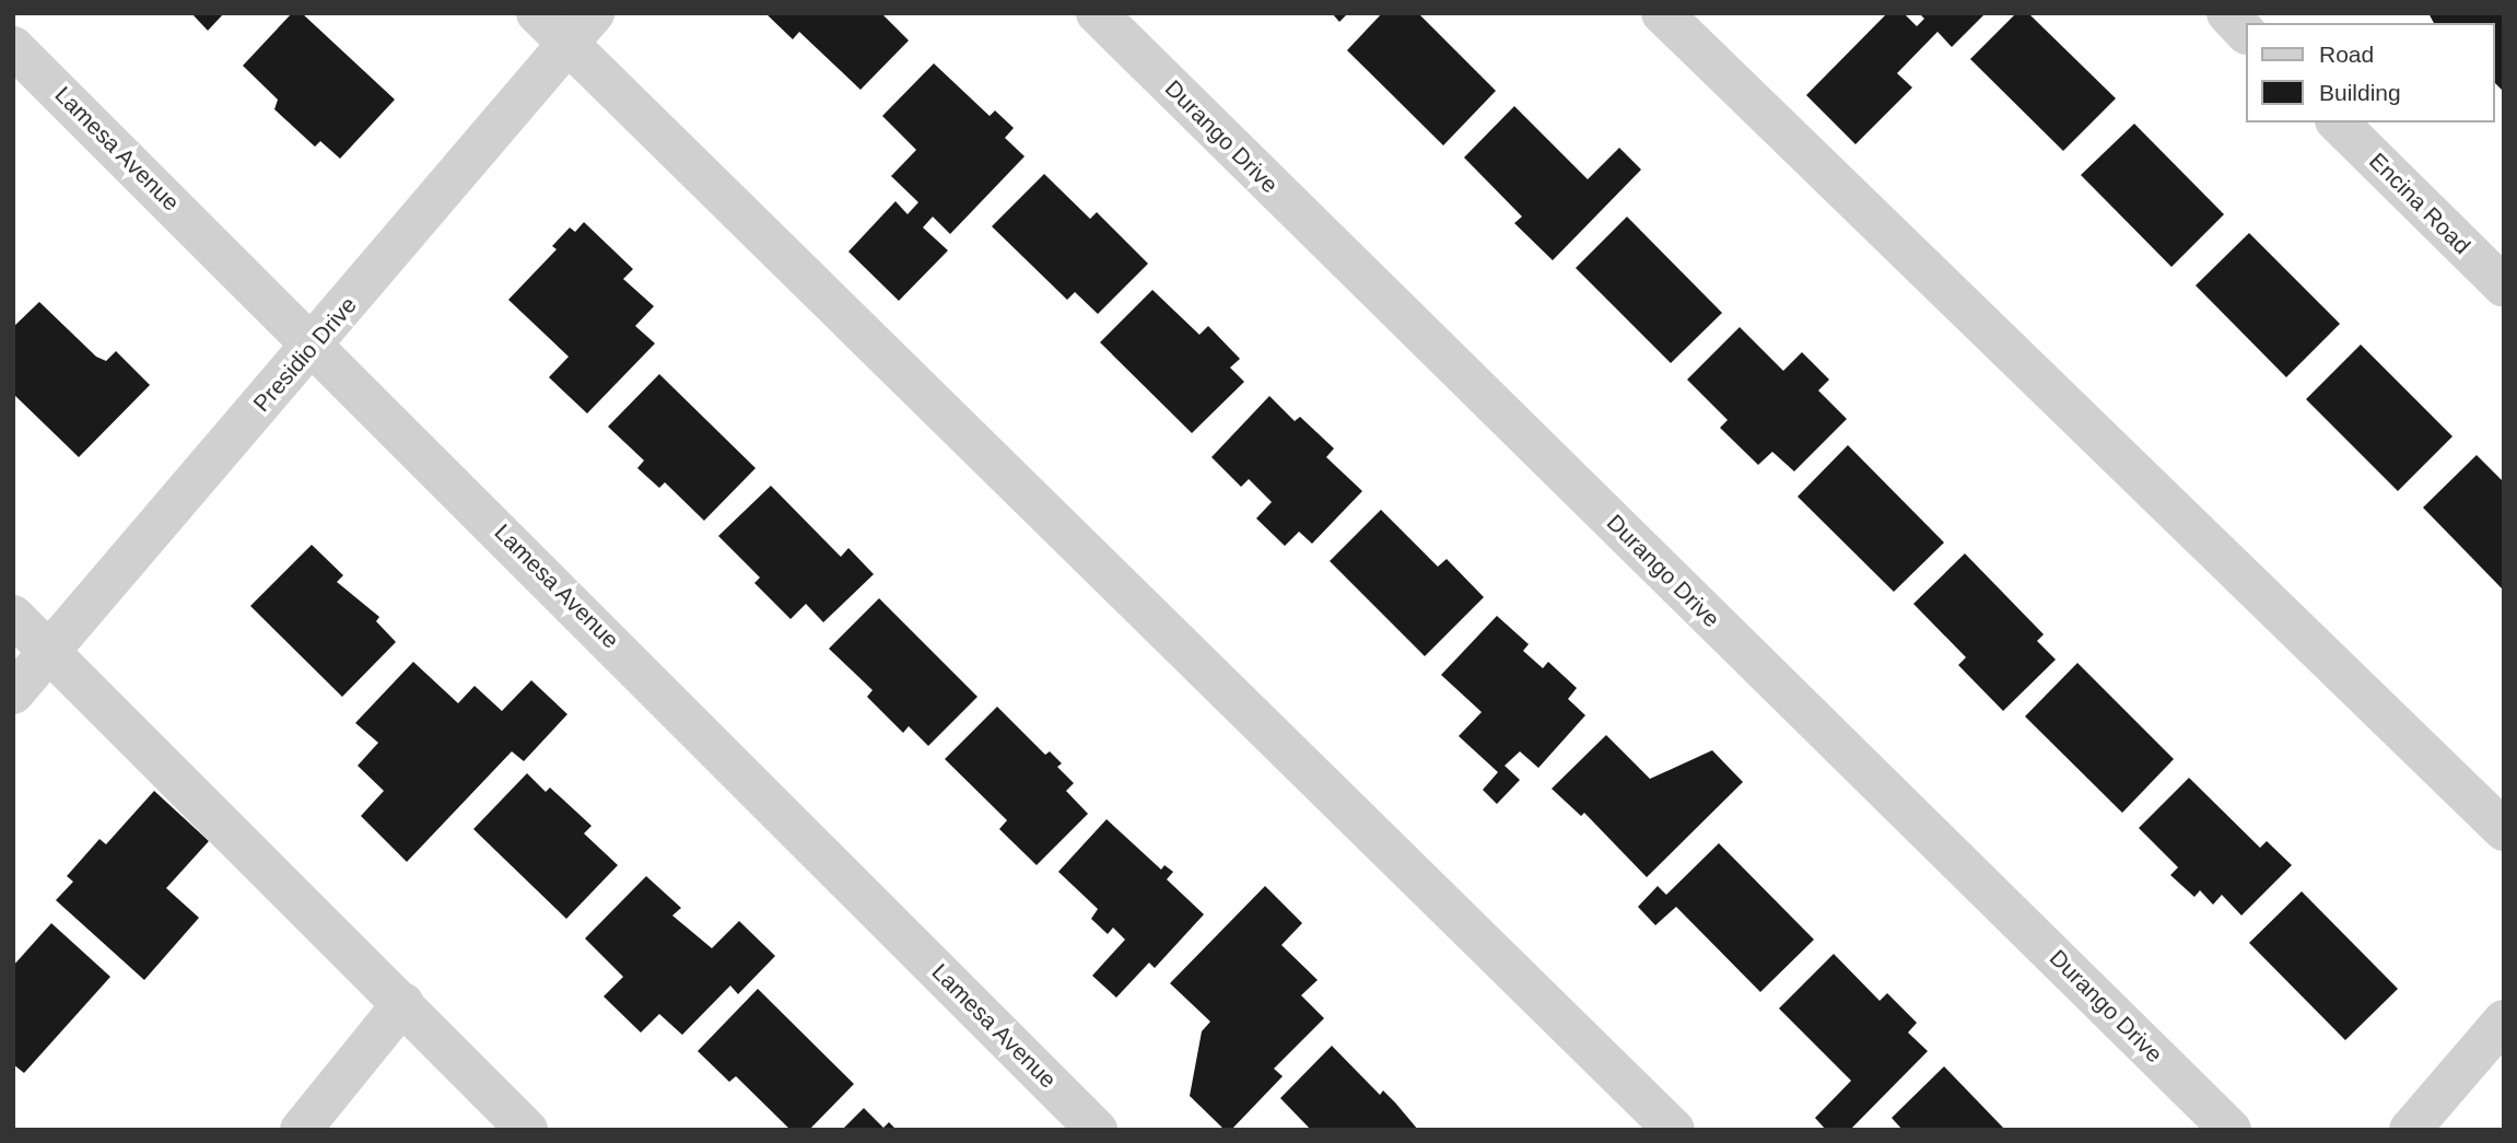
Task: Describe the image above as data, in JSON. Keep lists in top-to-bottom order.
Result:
{
  "streets": {
    "street": [
      "Durango Drive",
      "Lamesa Avenue",
      "Encina Road",
      "Presidio Drive"
    ]
  },
  "crossings": [
    ["Lamesa Avenue", "Presidio Drive"]
  ],
  "legend": ["Road", "Building"]
}
